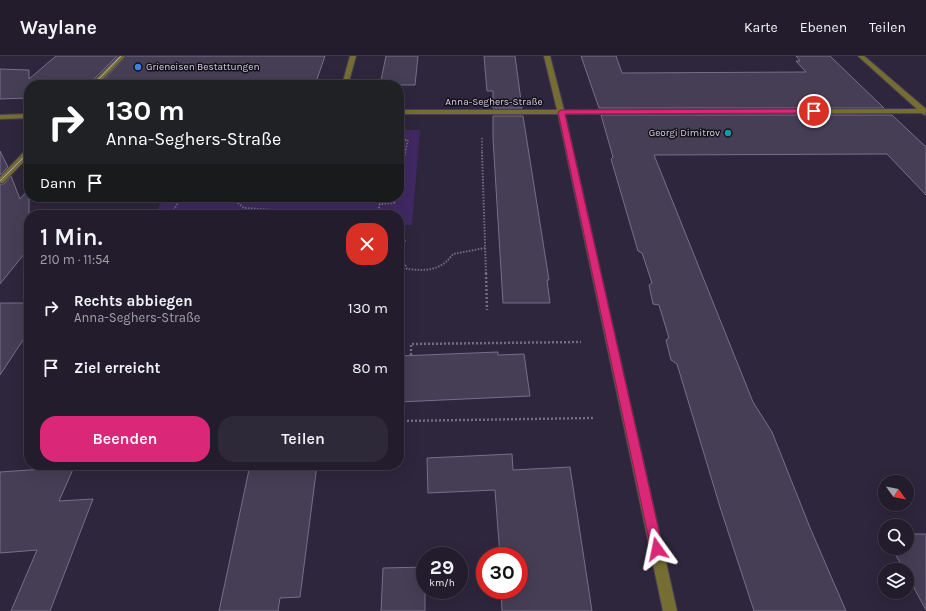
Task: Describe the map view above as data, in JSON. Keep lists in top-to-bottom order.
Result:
{
  "streets": {
    "street": ["Anna-Seghers-Straße"]
  },
  "places": ["Grieneisen Bestattungen", "Georgi Dimitrov"],
  "north": "bottom right",
  "page": {
    "header": "Waylane",
    "nav": ["Karte", "Ebenen", "Teilen"],
    "turn": ["130 m", "Anna-Seghers-Straße"],
    "then": "Dann",
    "heading": ["1 Min.", "210 m · 11:54"],
    "list": [
      {
        "name": "Rechts abbiegen",
        "note": "Anna-Seghers-Straße",
        "value": "130 m"
      },
      {
        "name": "Ziel erreicht",
        "value": "80 m"
      }
    ],
    "buttons": ["Beenden", "Teilen"],
    "speed": "29 km/h",
    "limit": "30"
  }
}
